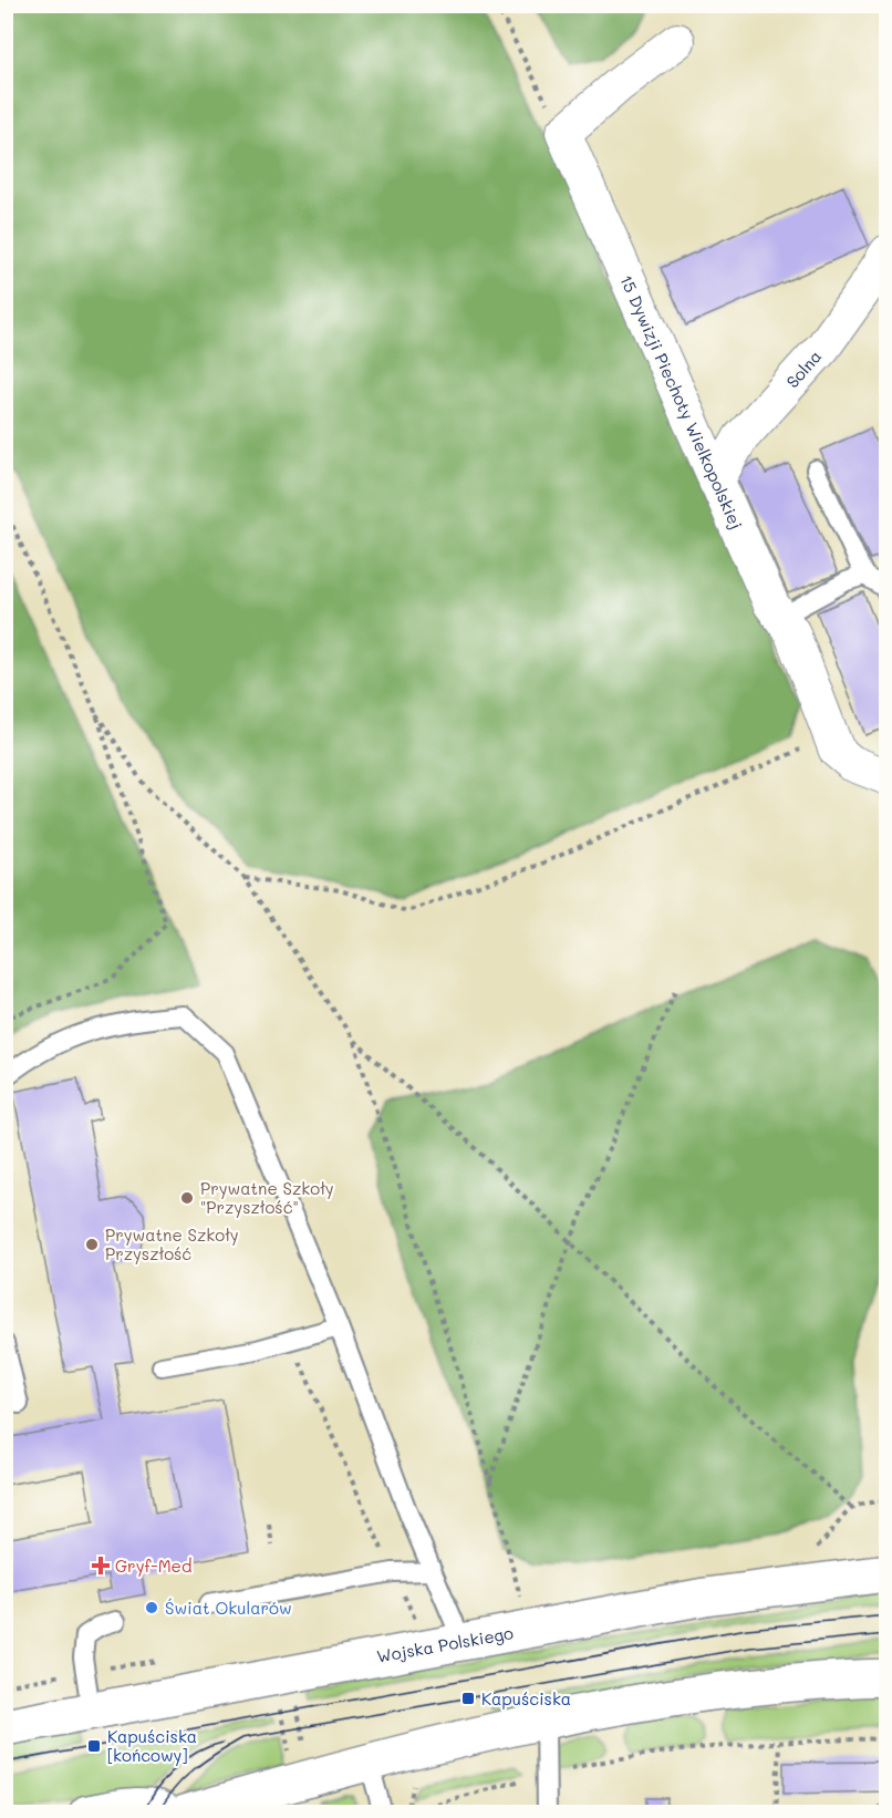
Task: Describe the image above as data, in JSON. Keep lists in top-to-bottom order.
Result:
{
  "streets": {
    "street": ["Solna", "15 Dywizji Piechoty Wielkopolskiej", "Wojska Polskiego"]
  },
  "crossings": [
    ["Solna", "15 Dywizji Piechoty Wielkopolskiej"]
  ],
  "places": {
    "other": ["Prywatne Szkoły \"Przyszłość\"", "Prywatne Szkoły Przyszłość", "Świat Okularów"],
    "health": ["Gryf-Med"],
    "transit": ["Kapuściska", "Kapuściska [końcowy]"]
  }
}
